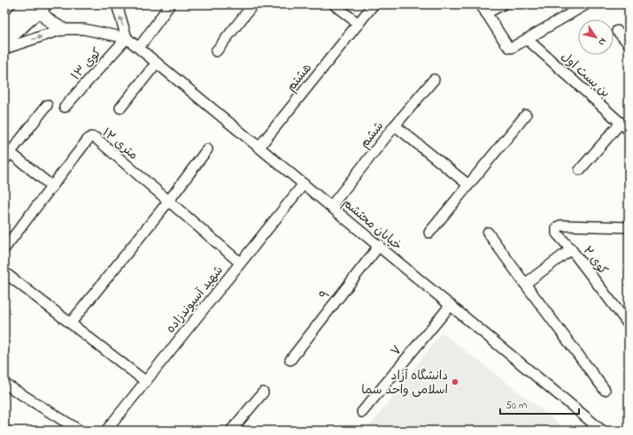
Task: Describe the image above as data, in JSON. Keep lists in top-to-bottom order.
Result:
{
  "streets": {
    "street": [
      "کوی ۱۳",
      "بن بست اول",
      "هشتم",
      "ششم",
      "۱۲ متری",
      "خیابان محتشم",
      "کوی ۲",
      "۹",
      "شهید آسیوندزاده",
      "۷"
    ]
  },
  "crossings": [
    ["کوی ۱۳", "خیابان محتشم"],
    ["هشتم", "خیابان محتشم"],
    ["ششم", "خیابان محتشم"],
    ["۱۲ متری", "شهید آسیوندزاده"],
    ["خیابان محتشم", "۹"],
    ["خیابان محتشم", "شهید آسیوندزاده"],
    ["خیابان محتشم", "۷"]
  ],
  "places": ["دانشگاه آزاد اسلامی واحد سما"],
  "scale_bar": "50 m",
  "north": "bottom right"
}
